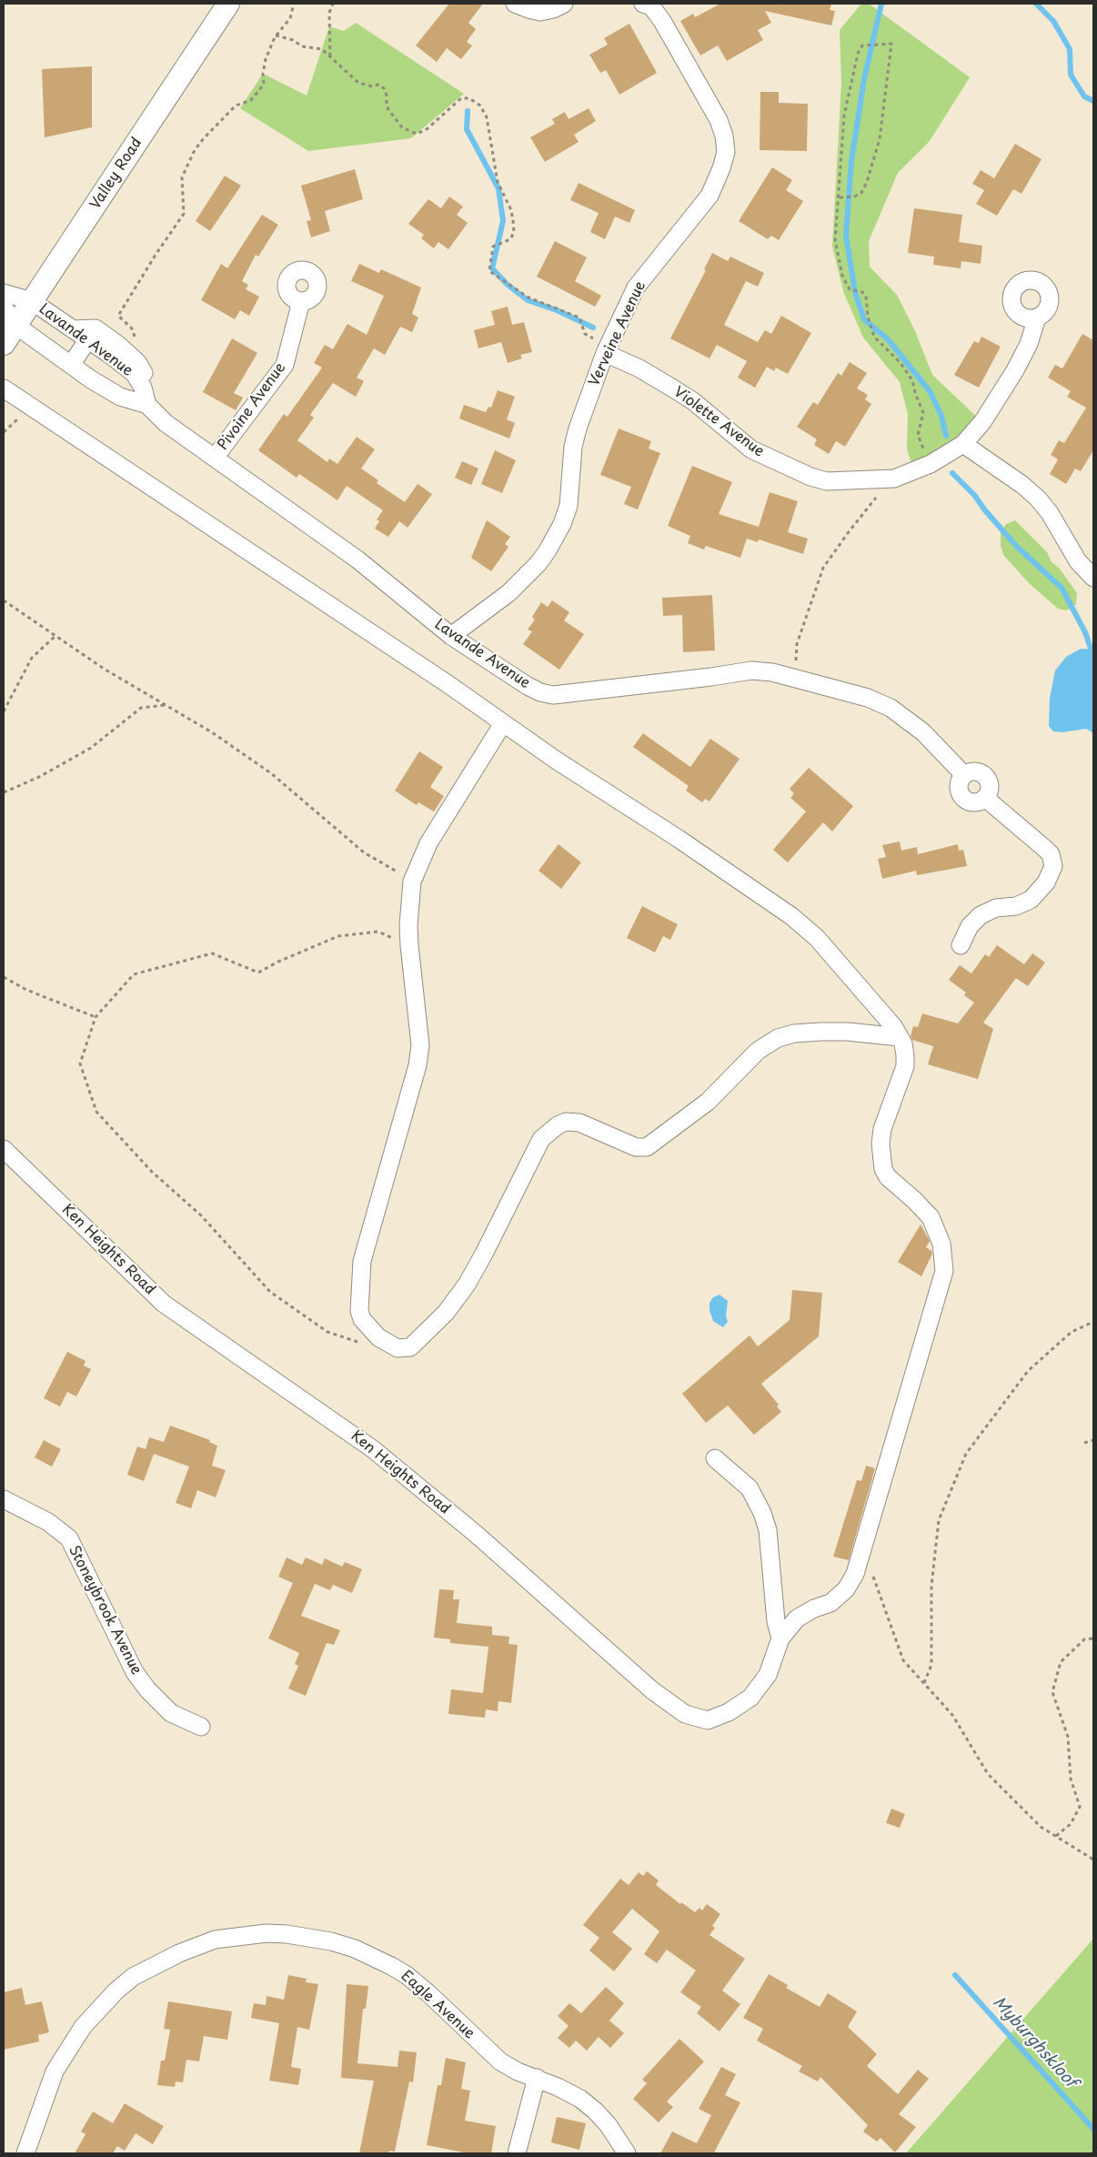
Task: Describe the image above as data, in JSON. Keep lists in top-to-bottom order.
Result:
{
  "streets": {
    "street": [
      "Valley Road",
      "Verveine Avenue",
      "Lavande Avenue",
      "Pivoine Avenue",
      "Violette Avenue",
      "Ken Heights Road",
      "Stoneybrook Avenue",
      "Eagle Avenue"
    ]
  },
  "crossings": [
    ["Valley Road", "Lavande Avenue"],
    ["Verveine Avenue", "Lavande Avenue"],
    ["Verveine Avenue", "Violette Avenue"],
    ["Lavande Avenue", "Pivoine Avenue"]
  ],
  "water": ["Myburghskloof"]
}
